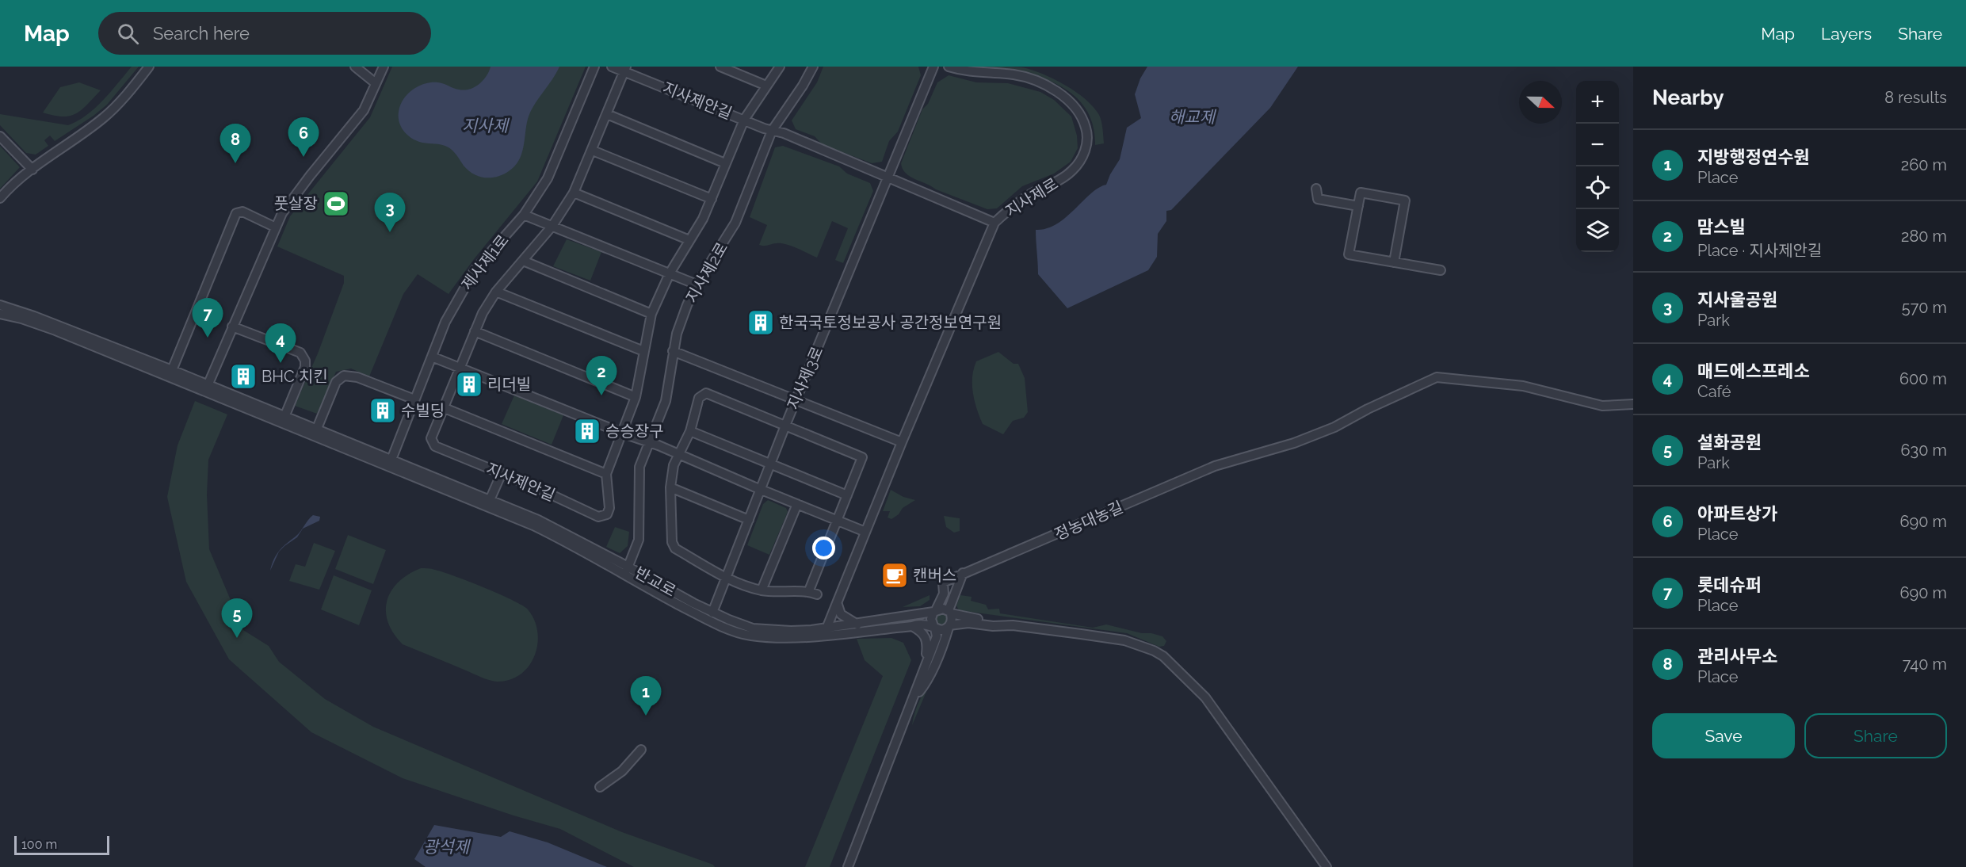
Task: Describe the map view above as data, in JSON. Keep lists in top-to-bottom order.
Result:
{
  "streets": {
    "street": [
      "지사제안길",
      "지사제로",
      "제사제1로",
      "지사제2로",
      "지사제3로",
      "정농대농길",
      "반교로"
    ]
  },
  "crossings": [
    ["지사제로", "반교로"],
    ["제사제1로", "반교로"],
    ["지사제2로", "반교로"],
    ["지사제3로", "반교로"]
  ],
  "water": ["해교제", "지사제", "광석제"],
  "places": {
    "sports": ["풋살장"],
    "building": [
      "한국국토정보공사 공간정보연구원",
      "BHC 치킨",
      "리더빌",
      "수빌딩",
      "승승장구"
    ],
    "cafe": ["캔버스"]
  },
  "scale_bar": "100 m",
  "north": "right",
  "page": {
    "header": "Map",
    "search": "Search here",
    "nav": ["Map", "Layers", "Share"],
    "heading": ["Nearby", "8 results"],
    "map_buttons": ["+", "−"],
    "pins": [
      "6",
      "8",
      "3",
      "7",
      "4",
      "2",
      "5",
      "1"
    ],
    "list": [
      {
        "mark": "1",
        "name": "지방행정연수원",
        "note": "Place",
        "value": "260 m"
      },
      {
        "mark": "2",
        "name": "맘스빌",
        "note": "Place · 지사제안길",
        "value": "280 m"
      },
      {
        "mark": "3",
        "name": "지사울공원",
        "note": "Park",
        "value": "570 m"
      },
      {
        "mark": "4",
        "name": "매드에스프레소",
        "note": "Café",
        "value": "600 m"
      },
      {
        "mark": "5",
        "name": "설화공원",
        "note": "Park",
        "value": "630 m"
      },
      {
        "mark": "6",
        "name": "아파트상가",
        "note": "Place",
        "value": "690 m"
      },
      {
        "mark": "7",
        "name": "롯데슈퍼",
        "note": "Place",
        "value": "690 m"
      },
      {
        "mark": "8",
        "name": "관리사무소",
        "note": "Place",
        "value": "740 m"
      }
    ],
    "buttons": ["Save", "Share"],
    "scale": "100 m"
  }
}
